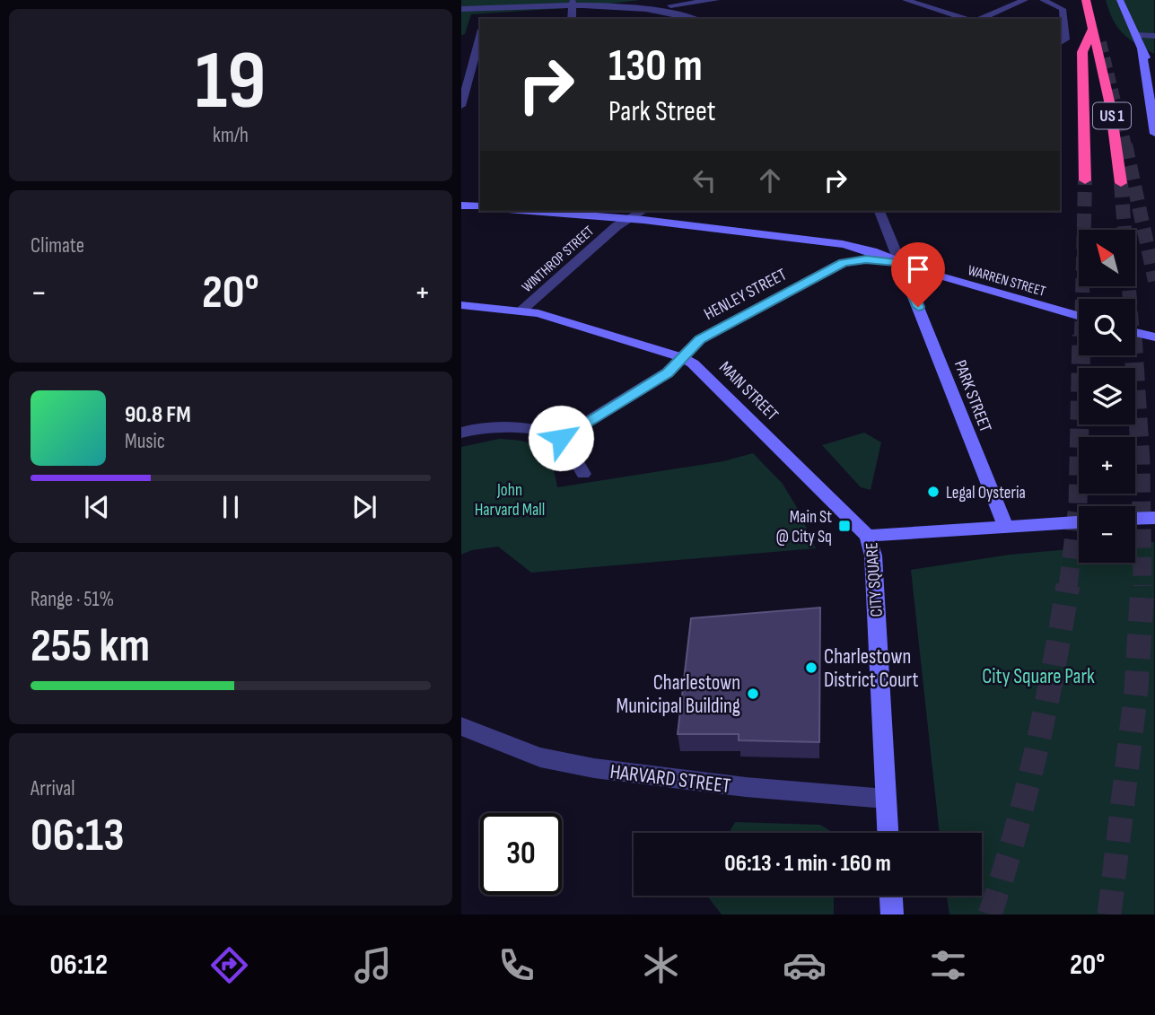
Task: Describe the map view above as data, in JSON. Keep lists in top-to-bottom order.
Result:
{
  "streets": {
    "highway": ["US 1"],
    "main road": [
      "WARREN STREET",
      "MAIN STREET",
      "PARK STREET",
      "CITY SQUARE"
    ],
    "street": ["WINTHROP STREET", "HENLEY STREET", "HARVARD STREET"]
  },
  "crossings": [
    ["WINTHROP STREET", "WARREN STREET"],
    ["WINTHROP STREET", "MAIN STREET"],
    ["WARREN STREET", "HENLEY STREET"],
    ["WARREN STREET", "PARK STREET"],
    ["HENLEY STREET", "MAIN STREET"],
    ["HENLEY STREET", "PARK STREET"],
    ["MAIN STREET", "CITY SQUARE"],
    ["PARK STREET", "CITY SQUARE"],
    ["CITY SQUARE", "HARVARD STREET"]
  ],
  "parks": ["John Harvard Mall", "City Square Park"],
  "places": {
    "other": ["Legal Oysteria", "Charlestown District Court", "Charlestown Municipal Building"],
    "transit": ["Main St @ City Sq"]
  },
  "north": "top left",
  "page": {
    "tile": [
      ["19", "km/h"],
      "Climate",
      ["Range · 51%", "255 km"],
      ["Arrival", "06:13"]
    ],
    "turn": ["130 m", "Park Street"],
    "map_buttons": ["+", "−"],
    "heat": ["−", "20°", "+"],
    "song": ["90.8 FM", "Music"],
    "limit": "30",
    "trip": "06:13 · 1 min · 160 m",
    "tabs": ["06:12", "20°"]
  }
}
